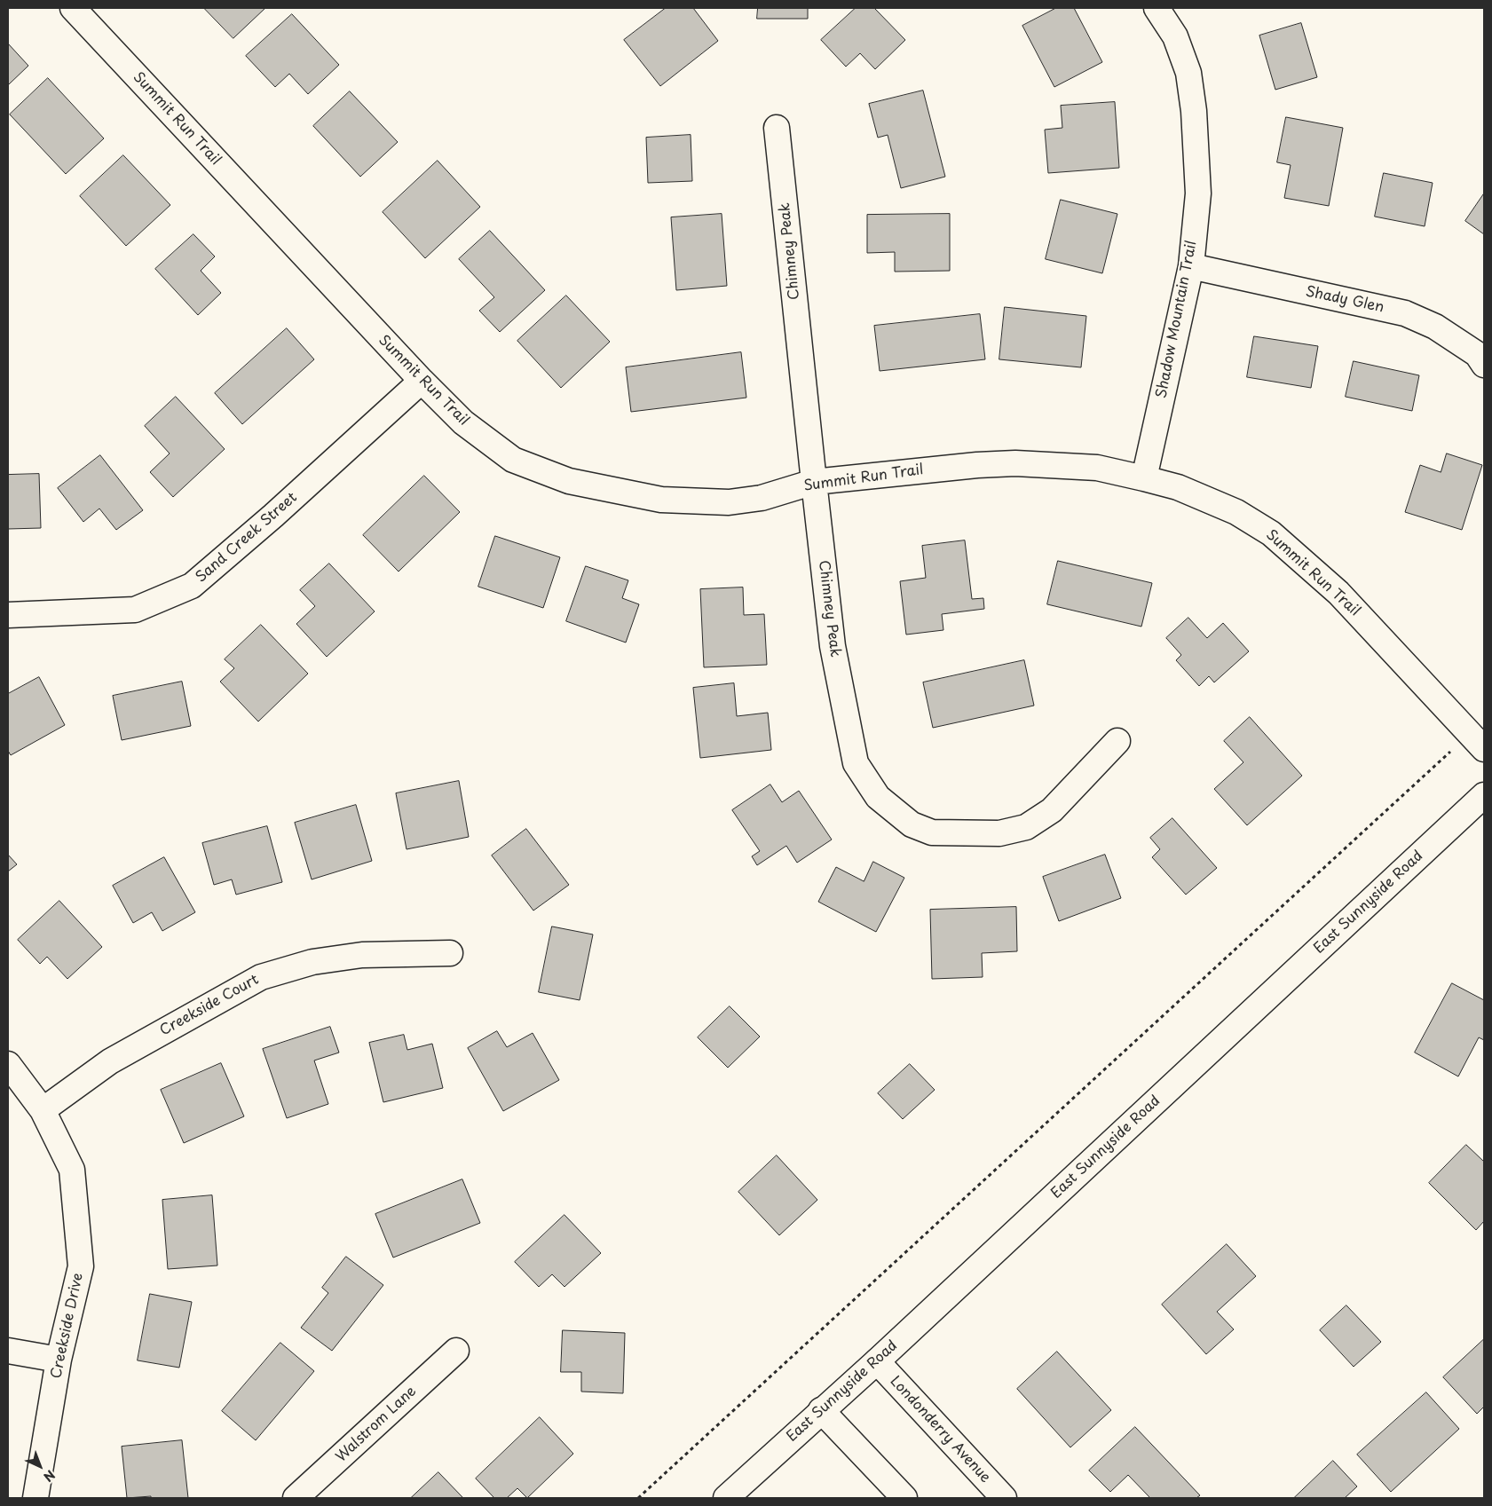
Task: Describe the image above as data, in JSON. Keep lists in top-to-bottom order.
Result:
{
  "streets": {
    "street": [
      "Summit Run Trail",
      "Chimney Peak",
      "Shady Glen",
      "Shadow Mountain Trail",
      "Sand Creek Street",
      "East Sunnyside Road",
      "Creekside Court",
      "Creekside Drive",
      "Walstrom Lane",
      "Londonderry Avenue"
    ]
  },
  "crossings": [
    ["Summit Run Trail", "Chimney Peak"],
    ["Summit Run Trail", "Shadow Mountain Trail"],
    ["Summit Run Trail", "Sand Creek Street"],
    ["Shady Glen", "Shadow Mountain Trail"],
    ["East Sunnyside Road", "Londonderry Avenue"],
    ["Creekside Court", "Creekside Drive"]
  ],
  "north": "bottom right"
}
